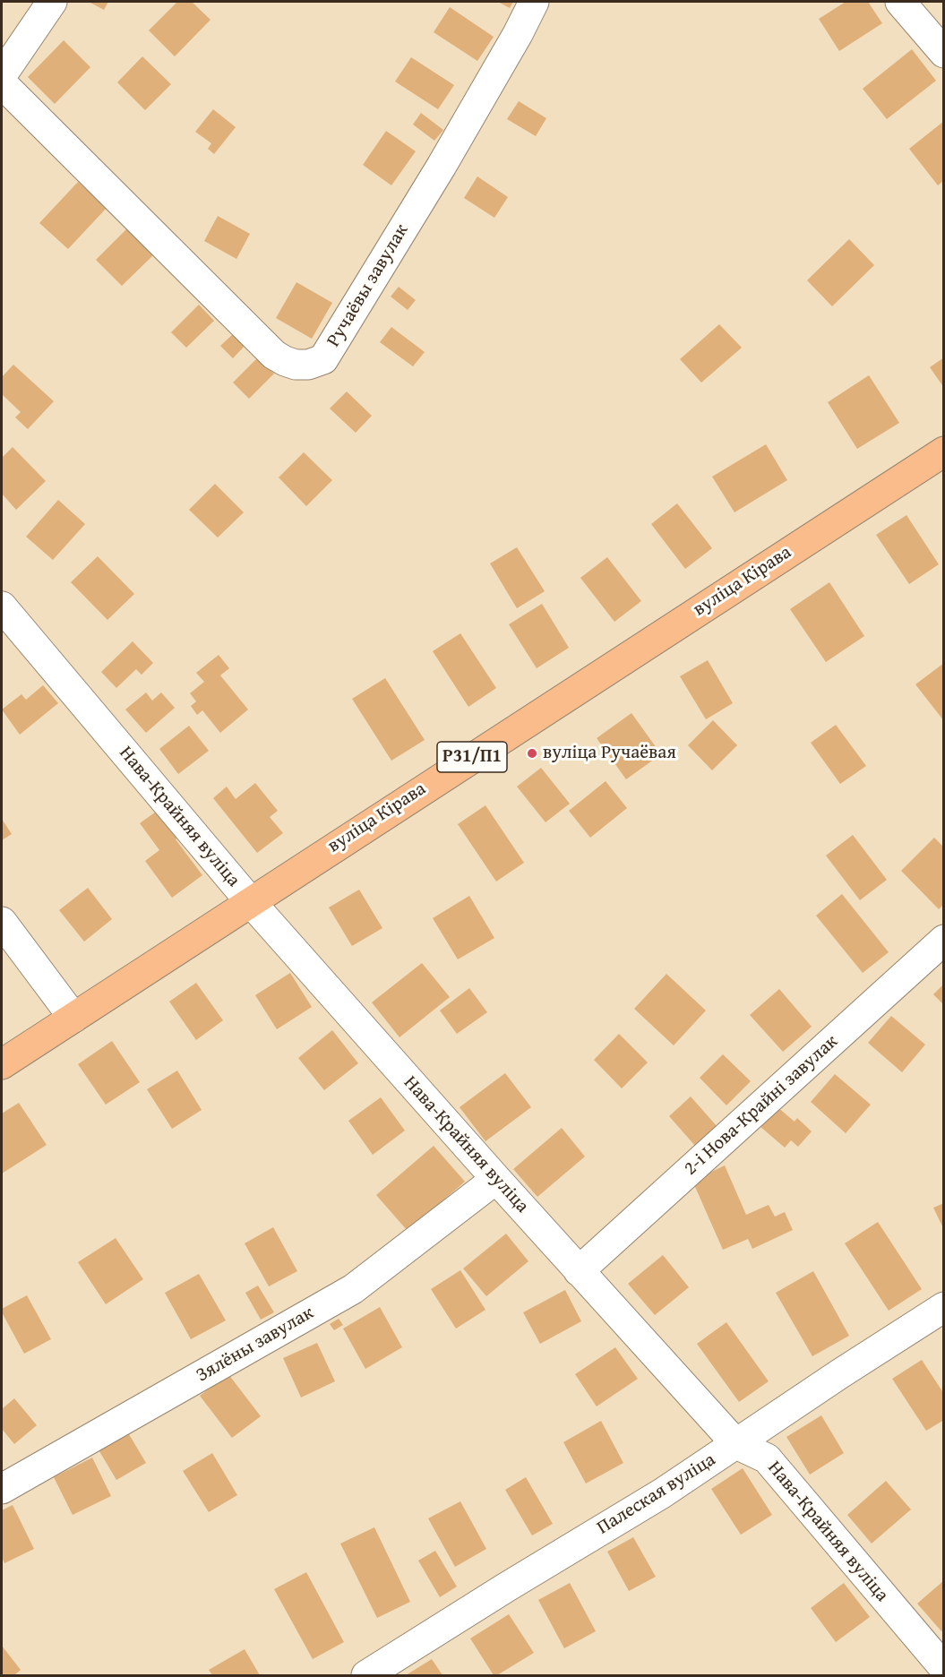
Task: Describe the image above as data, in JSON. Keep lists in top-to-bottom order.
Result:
{
  "streets": {
    "main road": ["вуліца Кірава", "Р31/П1"],
    "street": [
      "Ручаёвы завулак",
      "Нава-Крайняя вуліца",
      "2-і Нова-Крайні завулак",
      "Зялёны завулак",
      "Палеская вуліца"
    ]
  },
  "crossings": [
    ["вуліца Кірава", "Нава-Крайняя вуліца"],
    ["Нава-Крайняя вуліца", "2-і Нова-Крайні завулак"],
    ["Нава-Крайняя вуліца", "Зялёны завулак"],
    ["Нава-Крайняя вуліца", "Палеская вуліца"]
  ],
  "places": ["вуліца Ручаёвая"]
}
